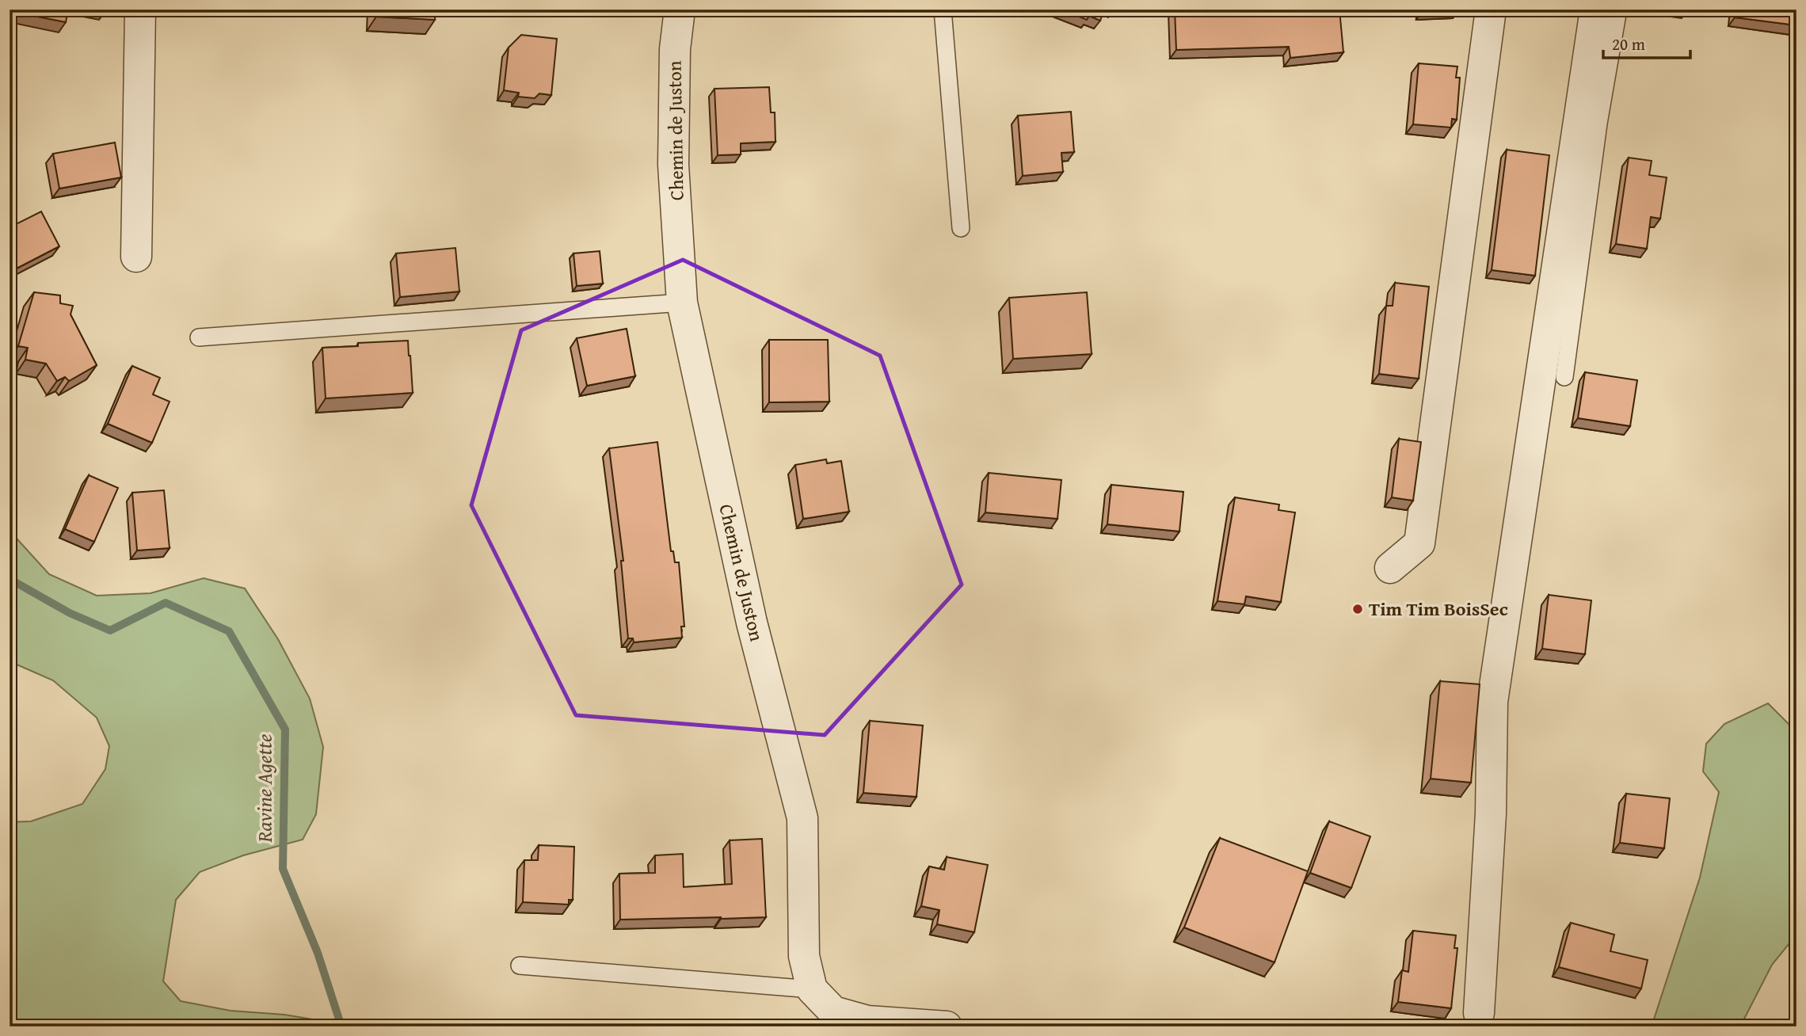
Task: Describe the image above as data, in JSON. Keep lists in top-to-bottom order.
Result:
{
  "streets": {
    "street": ["Chemin de Juston"]
  },
  "water": ["Ravine Agette"],
  "places": ["Tim Tim BoisSec"],
  "scale_bar": "20 m"
}
